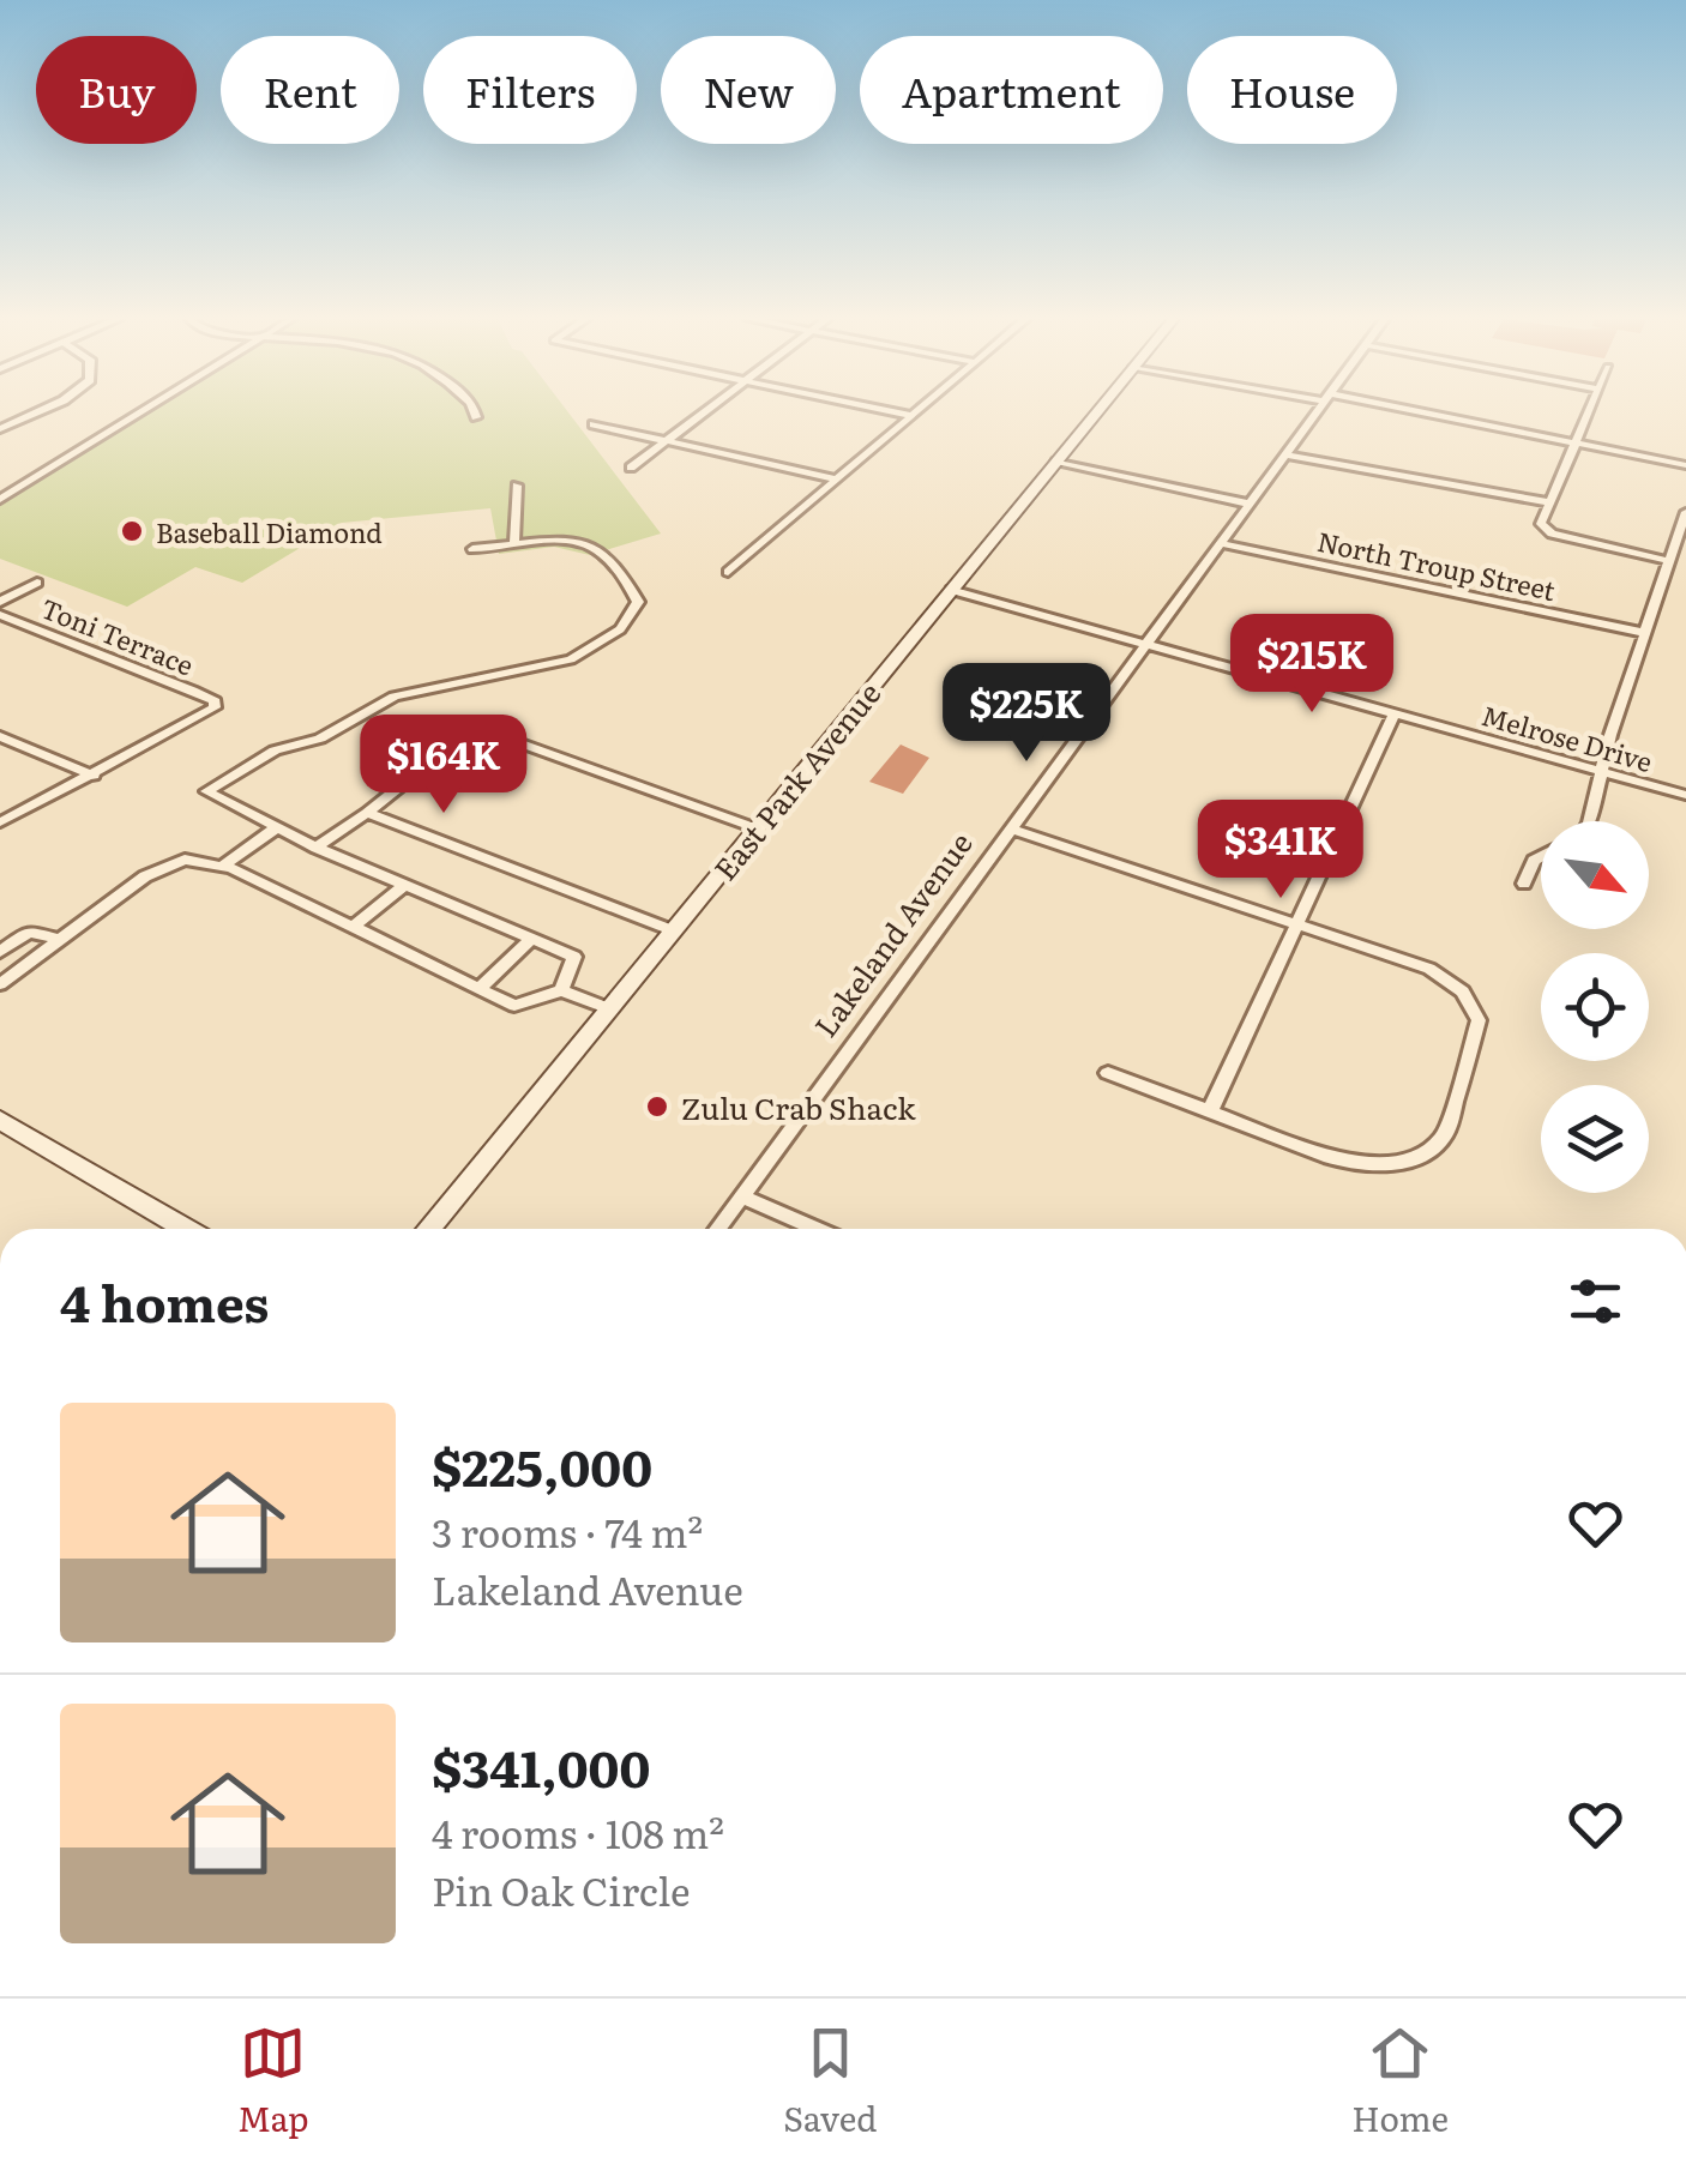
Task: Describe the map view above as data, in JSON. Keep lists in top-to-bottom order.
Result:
{
  "streets": {
    "main road": ["East Park Avenue"],
    "street": [
      "North Troup Street",
      "Toni Terrace",
      "Melrose Drive",
      "Lakeland Avenue"
    ]
  },
  "crossings": [
    ["North Troup Street", "Lakeland Avenue"],
    ["Melrose Drive", "East Park Avenue"],
    ["Melrose Drive", "Lakeland Avenue"]
  ],
  "places": ["Baseball Diamond", "Zulu Crab Shack"],
  "north": "bottom right",
  "page": {
    "chip": [
      "Buy",
      "Rent",
      "Filters",
      "New",
      "Apartment",
      "House"
    ],
    "price": [
      "$215K",
      "$225K",
      "$164K",
      "$341K"
    ],
    "heading": "4 homes",
    "list": [
      {
        "name": "$225,000",
        "note": "3 rooms · 74 m² · Lakeland Avenue"
      },
      {
        "name": "$341,000",
        "note": "4 rooms · 108 m² · Pin Oak Circle"
      }
    ],
    "tabs": ["Map", "Saved", "Home"]
  }
}
